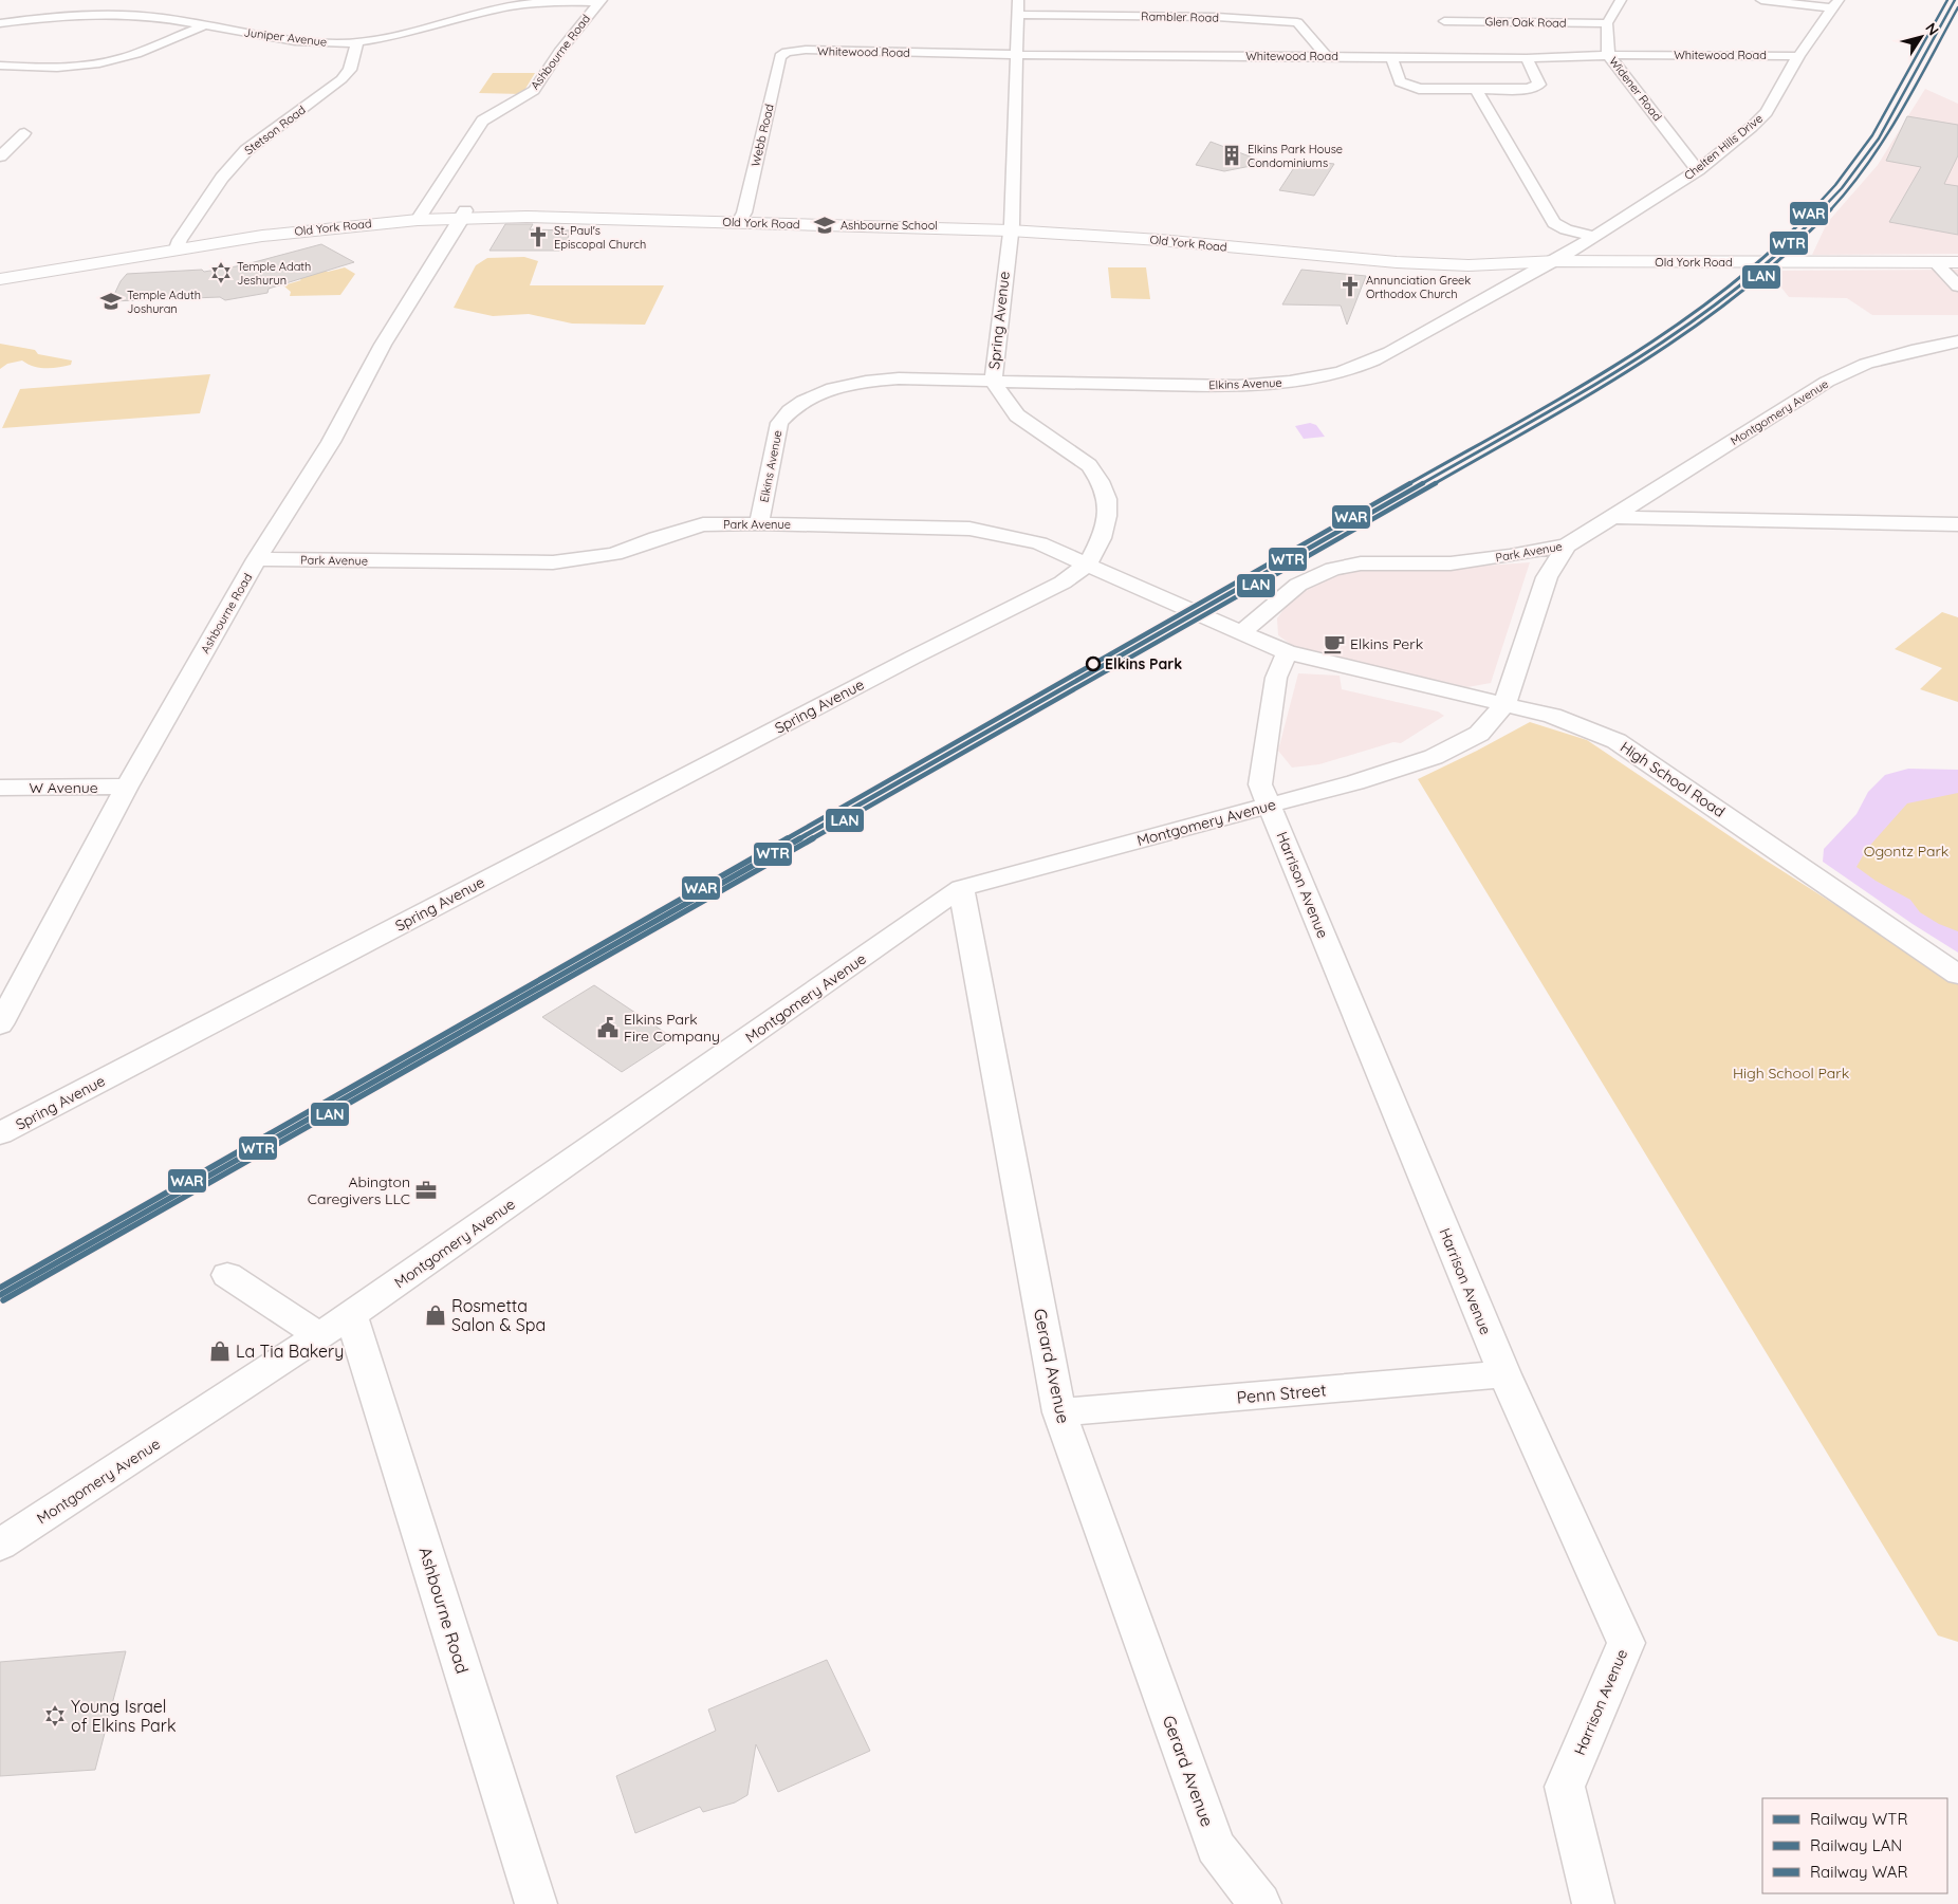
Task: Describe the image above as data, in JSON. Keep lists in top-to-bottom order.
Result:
{
  "streets": {
    "highway": ["Old York Road"],
    "street": [
      "Rambler Road",
      "Glen Oak Road",
      "Juniper Avenue",
      "Ashbourne Road",
      "Whitewood Road",
      "Widener Road",
      "Stetson Road",
      "Webb Road",
      "Chelten Hills Drive",
      "Spring Avenue",
      "Elkins Avenue",
      "Montgomery Avenue",
      "Park Avenue",
      "High School Road",
      "W Avenue",
      "Harrison Avenue",
      "Gerard Avenue",
      "Penn Street"
    ]
  },
  "crossings": [
    ["Rambler Road", "Whitewood Road"],
    ["Rambler Road", "Spring Avenue"],
    ["Glen Oak Road", "Widener Road"],
    ["Juniper Avenue", "Ashbourne Road"],
    ["Juniper Avenue", "Stetson Road"],
    ["Ashbourne Road", "Old York Road"],
    ["Ashbourne Road", "Montgomery Avenue"],
    ["Ashbourne Road", "Park Avenue"],
    ["Ashbourne Road", "W Avenue"],
    ["Whitewood Road", "Widener Road"],
    ["Whitewood Road", "Webb Road"],
    ["Whitewood Road", "Chelten Hills Drive"],
    ["Whitewood Road", "Spring Avenue"],
    ["Widener Road", "Chelten Hills Drive"],
    ["Stetson Road", "Old York Road"],
    ["Webb Road", "Old York Road"],
    ["Chelten Hills Drive", "Elkins Avenue"],
    ["Old York Road", "Spring Avenue"],
    ["Old York Road", "Elkins Avenue"],
    ["Spring Avenue", "Elkins Avenue"],
    ["Spring Avenue", "Park Avenue"],
    ["Elkins Avenue", "Park Avenue"],
    ["Montgomery Avenue", "Park Avenue"],
    ["Montgomery Avenue", "High School Road"],
    ["Montgomery Avenue", "Harrison Avenue"],
    ["Montgomery Avenue", "Gerard Avenue"],
    ["Park Avenue", "High School Road"],
    ["Park Avenue", "Harrison Avenue"],
    ["High School Road", "Harrison Avenue"],
    ["Harrison Avenue", "Penn Street"],
    ["Gerard Avenue", "Penn Street"]
  ],
  "parks": ["Ogontz Park", "High School Park"],
  "places": {
    "building": ["Elkins Park House Condominiums"],
    "school or university": ["Ashbourne School", "Temple Aduth Joshuran"],
    "church": ["St. Paul's Episcopal Church", "Annunciation Greek Orthodox Church"],
    "synagogue": ["Temple Adath Jeshurun", "Young Israel of Elkins Park"],
    "cafe": ["Elkins Perk"],
    "other": ["Elkins Park"],
    "public building": ["Elkins Park Fire Company"],
    "office": ["Abington Caregivers LLC"],
    "shop": ["Rosmetta Salon & Spa", "La Tia Bakery"]
  },
  "lines": ["rail line WTR", "rail line WAR", "rail line LAN"],
  "legend": ["Railway WTR", "Railway LAN", "Railway WAR"],
  "north": "top right"
}
